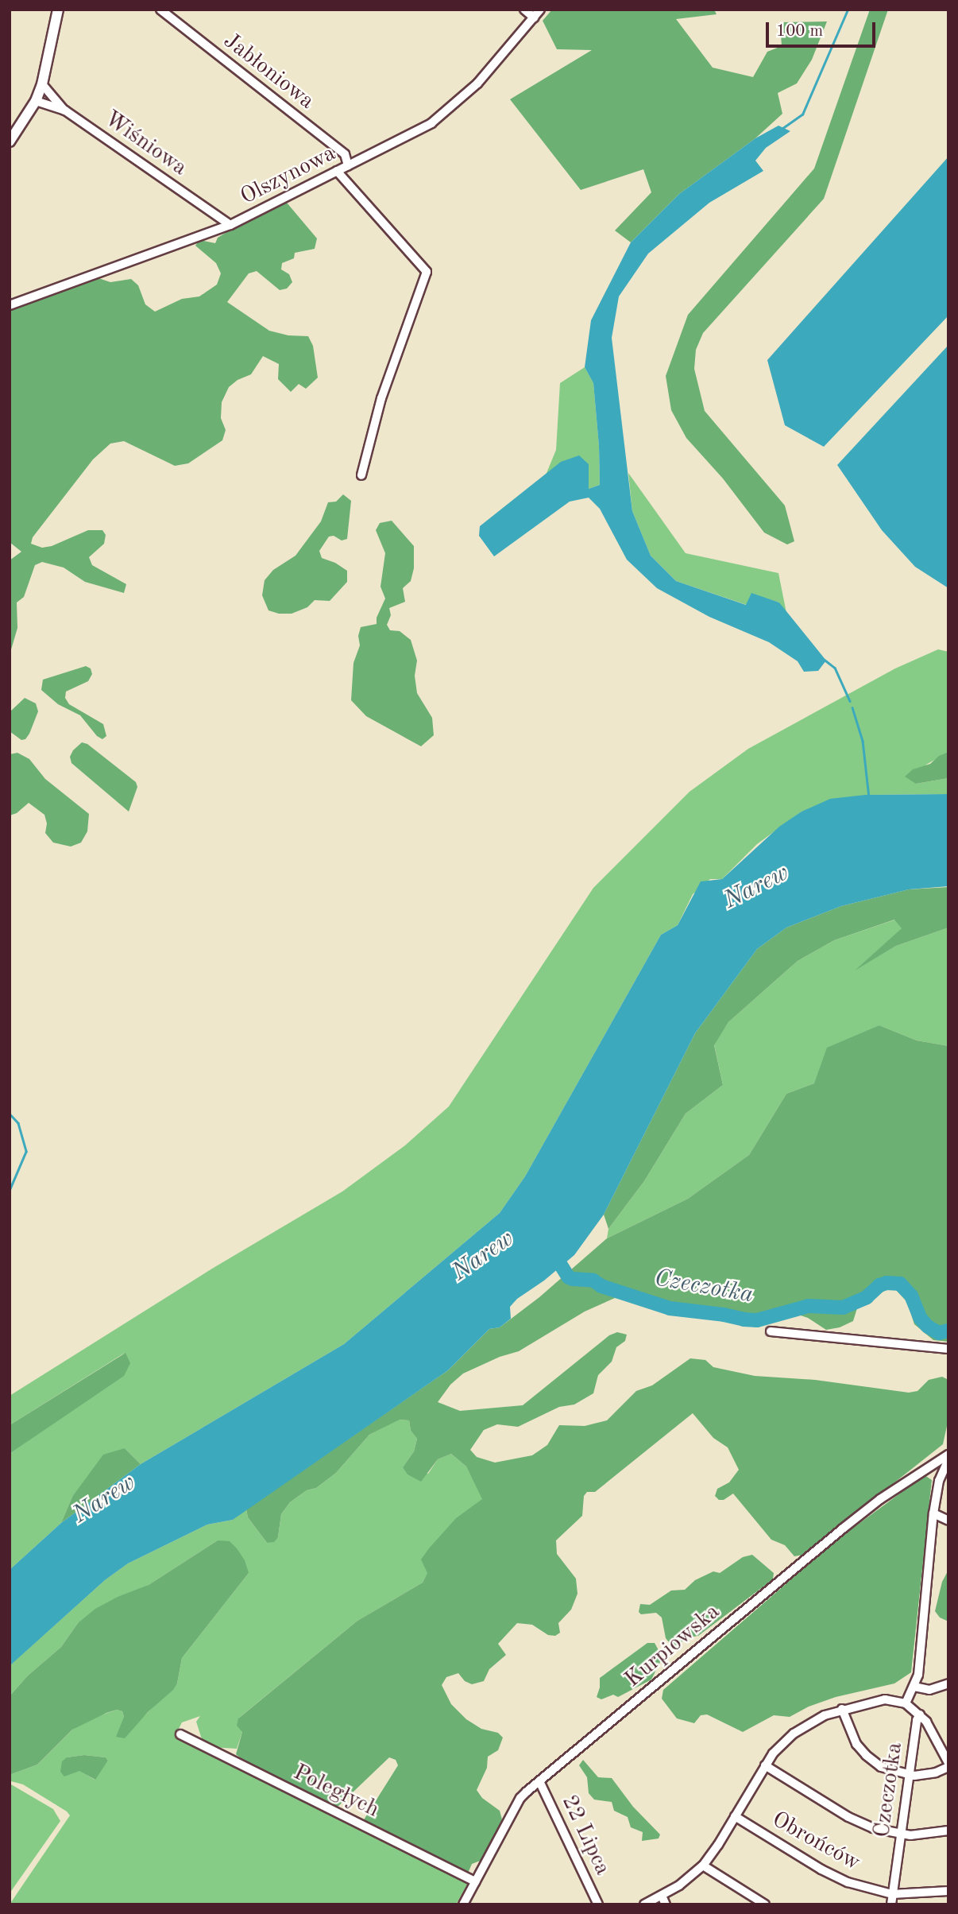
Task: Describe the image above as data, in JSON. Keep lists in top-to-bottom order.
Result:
{
  "streets": {
    "street": [
      "Jabłoniowa",
      "Wiśniowa",
      "Olszynowa",
      "Kurpiowska",
      "Czeczotka",
      "Poległych",
      "22 Lipca",
      "Obrońców"
    ]
  },
  "crossings": [
    ["Jabłoniowa", "Olszynowa"],
    ["Wiśniowa", "Olszynowa"],
    ["Kurpiowska", "Poległych"],
    ["Kurpiowska", "22 Lipca"],
    ["Czeczotka", "Obrońców"]
  ],
  "water": ["Narew", "Czeczotka"],
  "scale_bar": "100 m"
}
